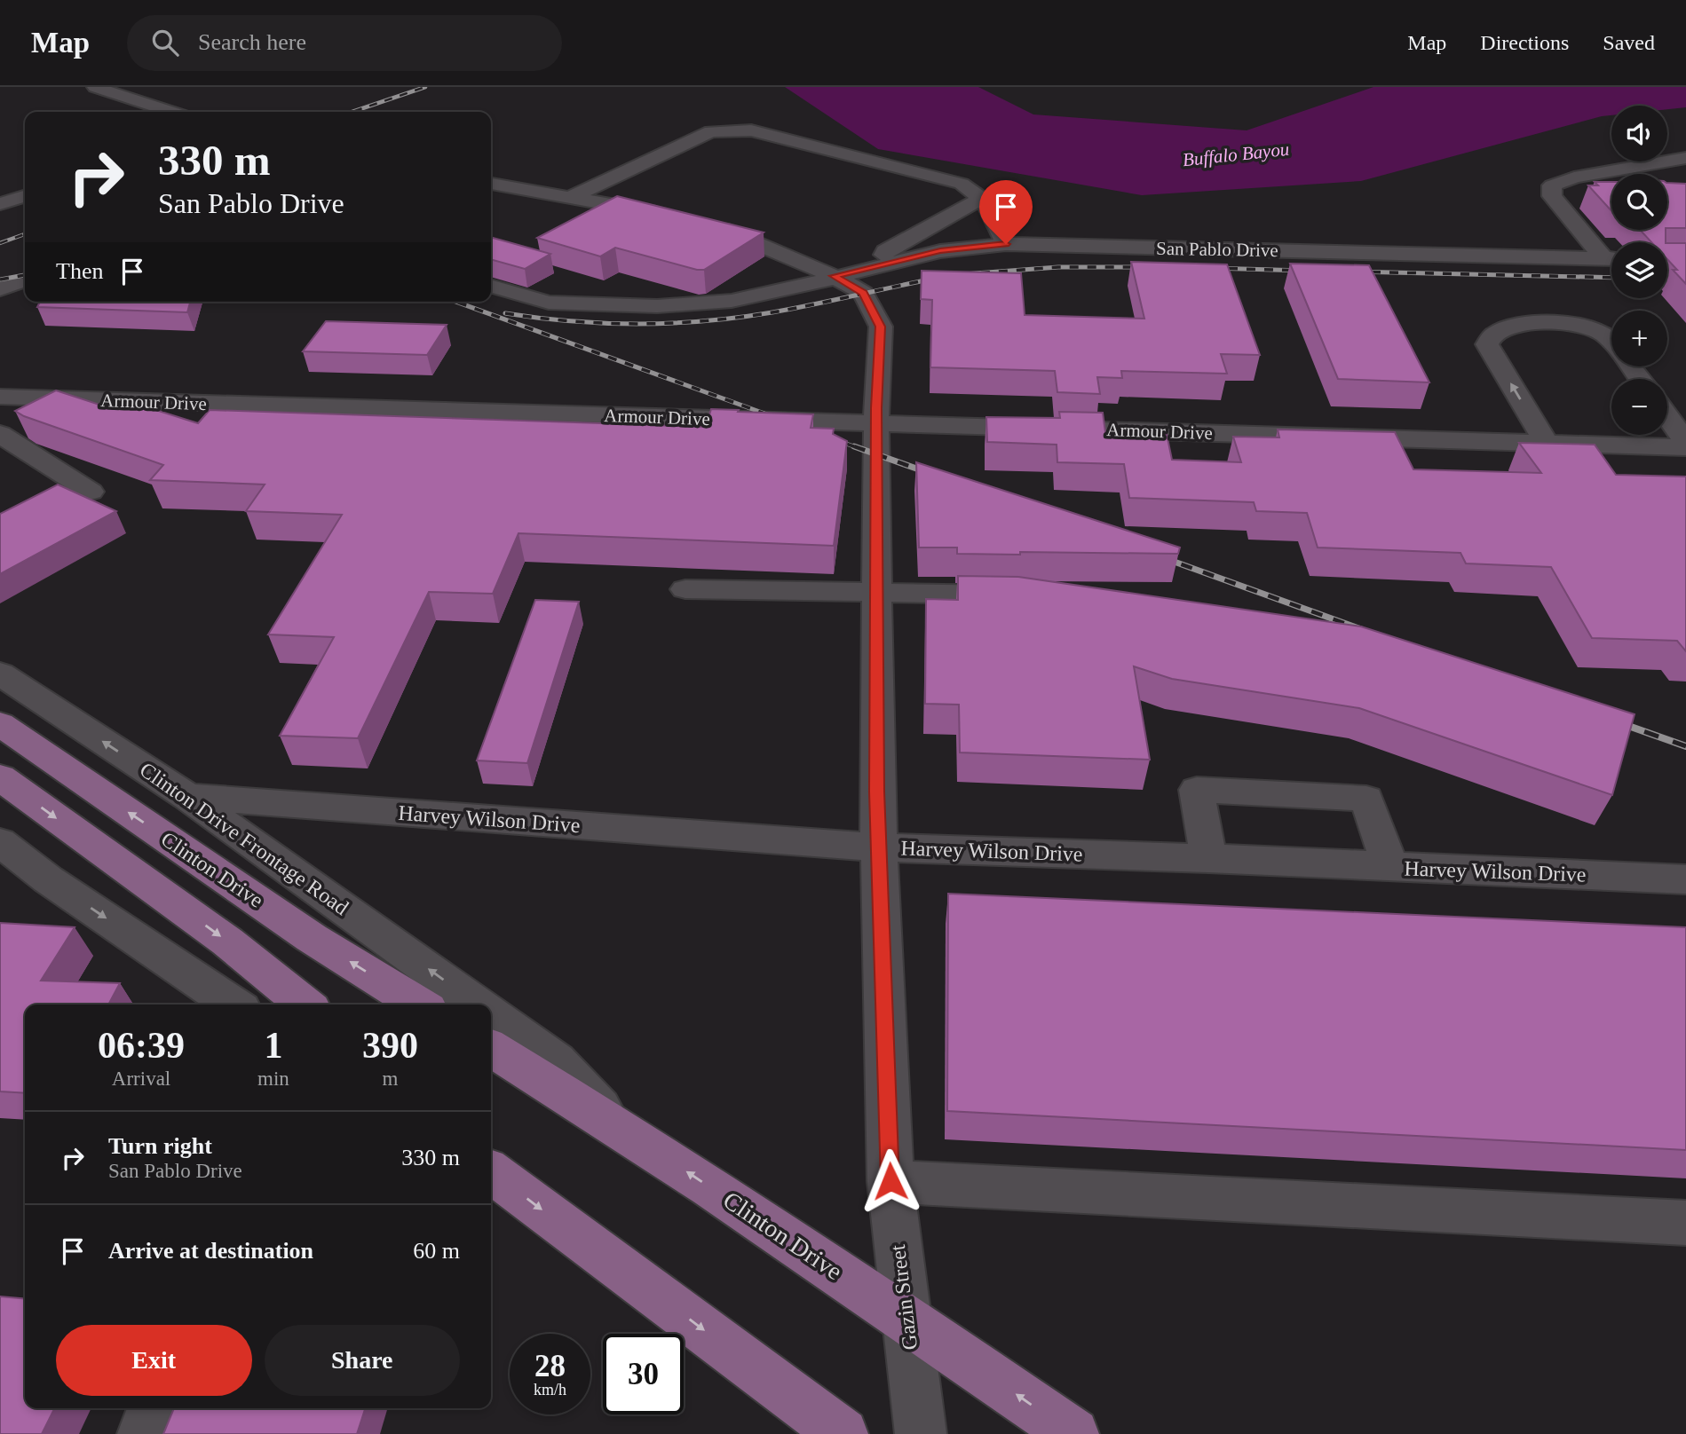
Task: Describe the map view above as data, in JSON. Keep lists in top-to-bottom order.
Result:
{
  "streets": {
    "main road": ["Clinton Drive"],
    "street": [
      "San Pablo Drive",
      "Armour Drive",
      "Harvey Wilson Drive",
      "Clinton Drive Frontage Road",
      "Gazin Street"
    ]
  },
  "crossings": [
    ["San Pablo Drive", "Gazin Street"],
    ["Armour Drive", "Gazin Street"],
    ["Harvey Wilson Drive", "Clinton Drive Frontage Road"],
    ["Harvey Wilson Drive", "Gazin Street"],
    ["Clinton Drive Frontage Road", "Clinton Drive"],
    ["Clinton Drive", "Gazin Street"]
  ],
  "water": ["Buffalo Bayou"],
  "page": {
    "header": "Map",
    "search": "Search here",
    "nav": ["Map", "Directions", "Saved"],
    "map_buttons": ["+", "−"],
    "turn": ["330 m", "San Pablo Drive"],
    "then": "Then",
    "eta": [
      "06:39",
      "Arrival",
      "1",
      "min",
      "390",
      "m"
    ],
    "list": [
      {
        "name": "Turn right",
        "note": "San Pablo Drive",
        "value": "330 m"
      },
      {
        "name": "Arrive at destination",
        "value": "60 m"
      }
    ],
    "buttons": ["Exit", "Share"],
    "speed": "28 km/h",
    "limit": "30"
  }
}
